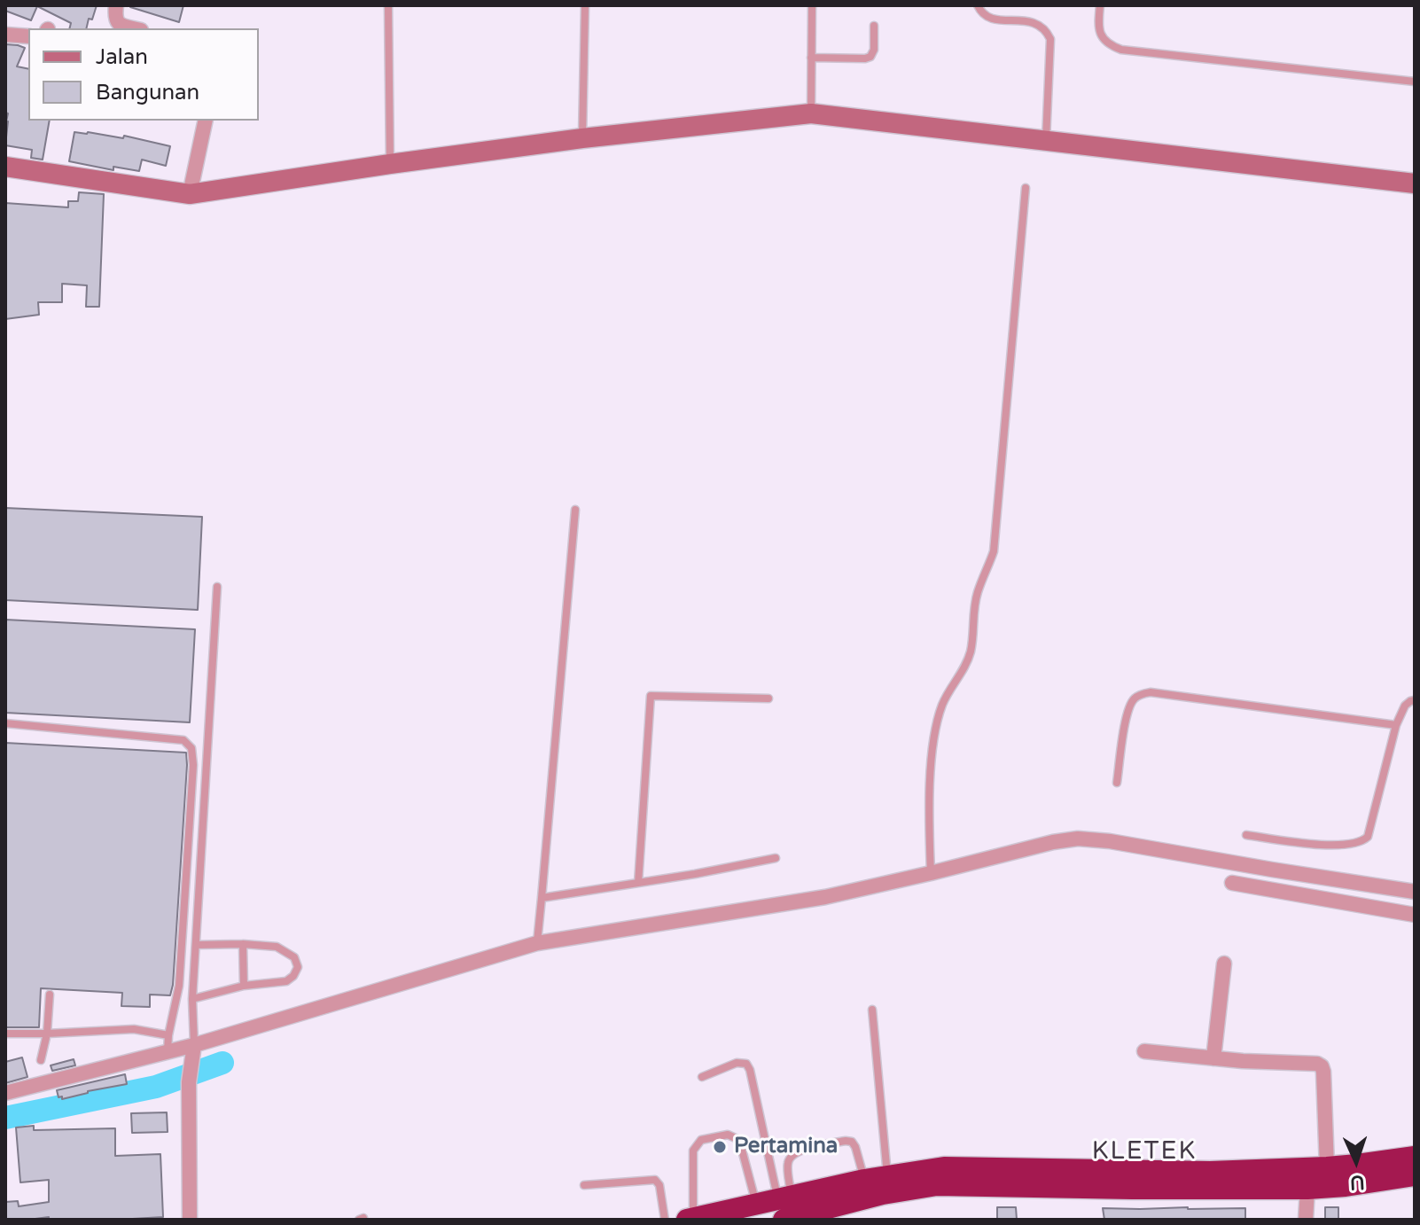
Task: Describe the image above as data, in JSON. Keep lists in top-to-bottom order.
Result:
{
  "districts": ["KLETEK"],
  "places": ["Pertamina"],
  "legend": ["Jalan", "Bangunan"],
  "north": "bottom"
}
